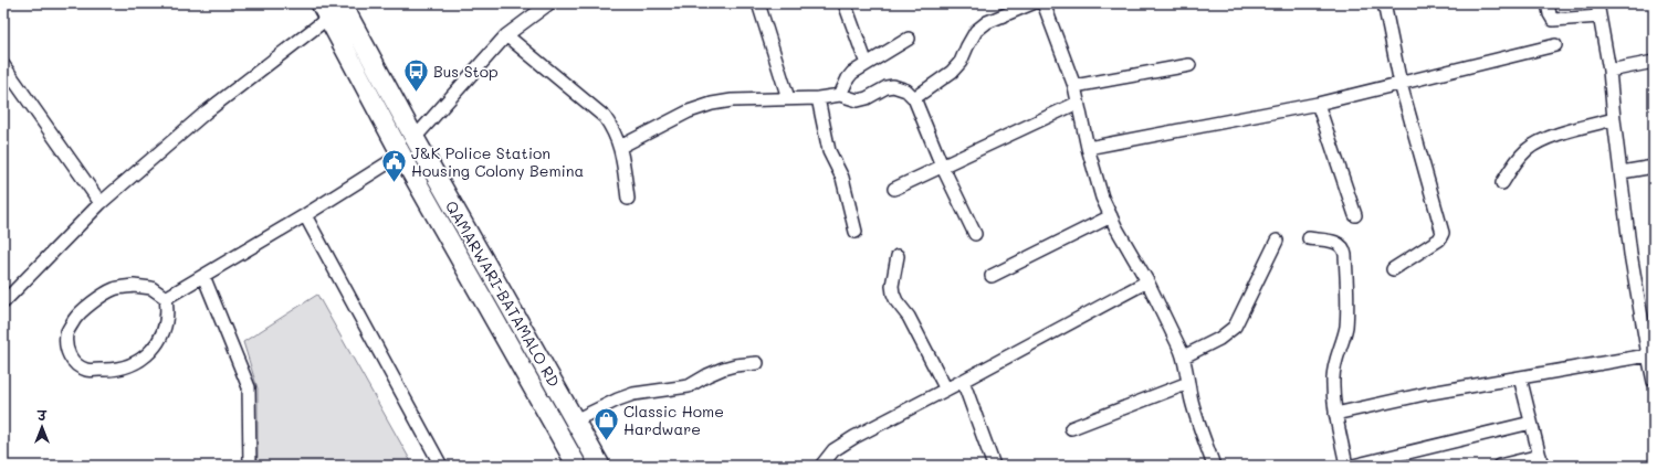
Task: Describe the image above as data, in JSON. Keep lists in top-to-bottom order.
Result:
{
  "streets": {
    "main road": ["QAMARWARI-BATAMALO RD"]
  },
  "places": {
    "bus stop": ["Bus Stop"],
    "public building": ["J&K Police Station Housing Colony Bemina"],
    "shop": ["Classic Home Hardware"]
  },
  "north": "top"
}
